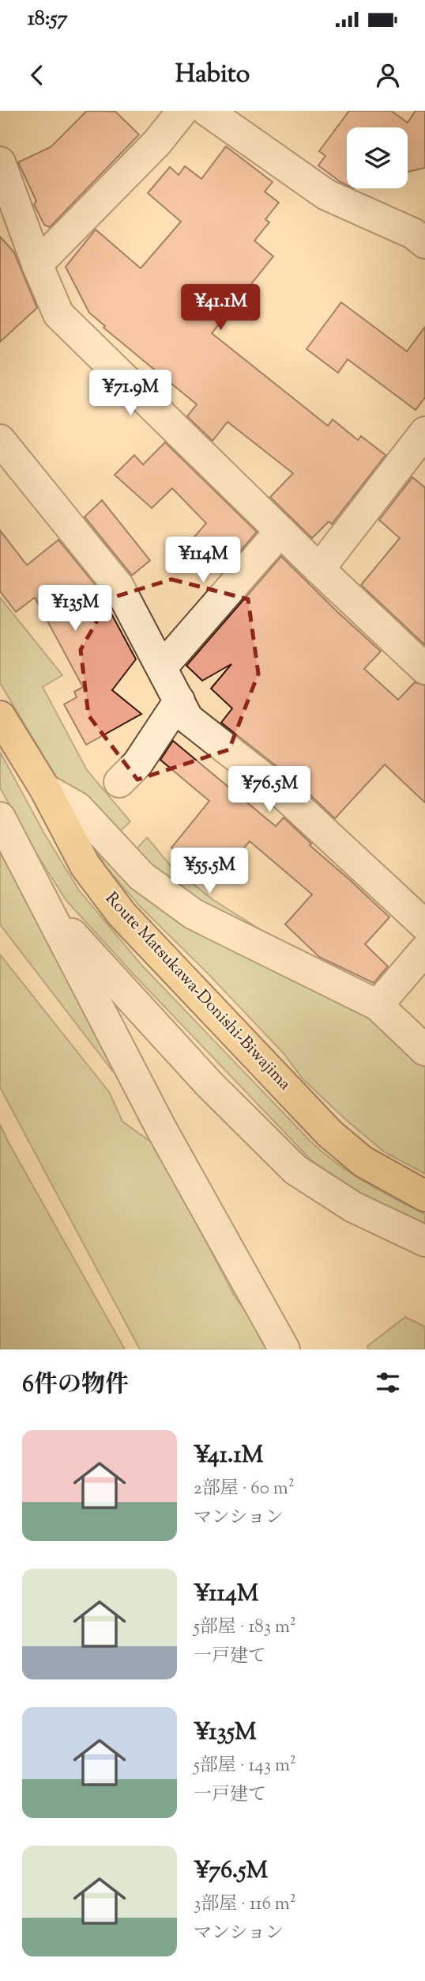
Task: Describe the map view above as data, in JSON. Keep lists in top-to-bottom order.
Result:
{
  "streets": {
    "main road": ["Route Matsukawa-Donishi-Biwajima"]
  },
  "page": {
    "status": "18:57",
    "header": "Habito",
    "price": [
      "¥41.1M",
      "¥71.9M",
      "¥114M",
      "¥135M",
      "¥76.5M",
      "¥55.5M"
    ],
    "heading": "6件の物件",
    "list": [
      {
        "name": "¥41.1M",
        "note": "2部屋 · 60 m² · マンション"
      },
      {
        "name": "¥114M",
        "note": "5部屋 · 183 m² · 一戸建て"
      },
      {
        "name": "¥135M",
        "note": "5部屋 · 143 m² · 一戸建て"
      },
      {
        "name": "¥76.5M",
        "note": "3部屋 · 116 m² · マンション"
      }
    ]
  }
}
